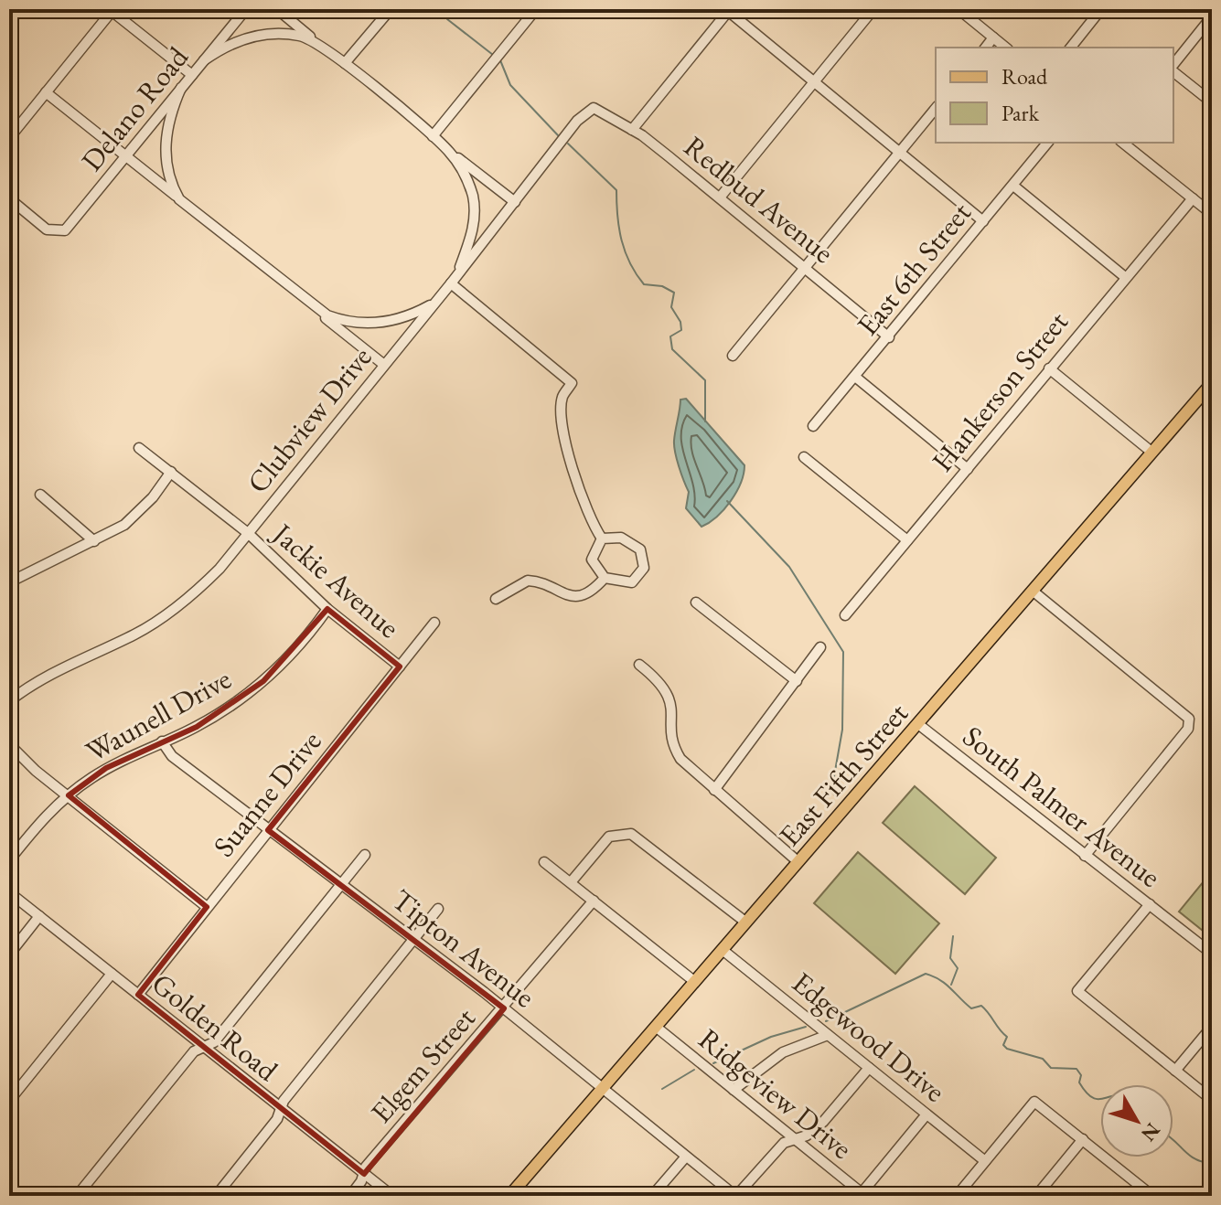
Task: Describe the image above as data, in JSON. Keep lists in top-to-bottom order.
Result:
{
  "streets": {
    "main road": ["East Fifth Street"],
    "street": [
      "Delano Road",
      "Redbud Avenue",
      "East 6th Street",
      "Hankerson Street",
      "Clubview Drive",
      "Jackie Avenue",
      "Waunell Drive",
      "Suanne Drive",
      "South Palmer Avenue",
      "Tipton Avenue",
      "Golden Road",
      "Edgewood Drive",
      "Elgem Street",
      "Ridgeview Drive"
    ]
  },
  "crossings": [
    ["Redbud Avenue", "East 6th Street"],
    ["Redbud Avenue", "Clubview Drive"],
    ["Clubview Drive", "Jackie Avenue"],
    ["Jackie Avenue", "Waunell Drive"],
    ["Jackie Avenue", "Suanne Drive"],
    ["Waunell Drive", "Tipton Avenue"],
    ["East Fifth Street", "South Palmer Avenue"],
    ["East Fifth Street", "Tipton Avenue"],
    ["East Fifth Street", "Edgewood Drive"],
    ["East Fifth Street", "Ridgeview Drive"],
    ["Suanne Drive", "Tipton Avenue"],
    ["Suanne Drive", "Golden Road"],
    ["Tipton Avenue", "Elgem Street"],
    ["Golden Road", "Elgem Street"],
    ["Elgem Street", "Ridgeview Drive"]
  ],
  "legend": ["Road", "Park"],
  "north": "bottom right"
}
